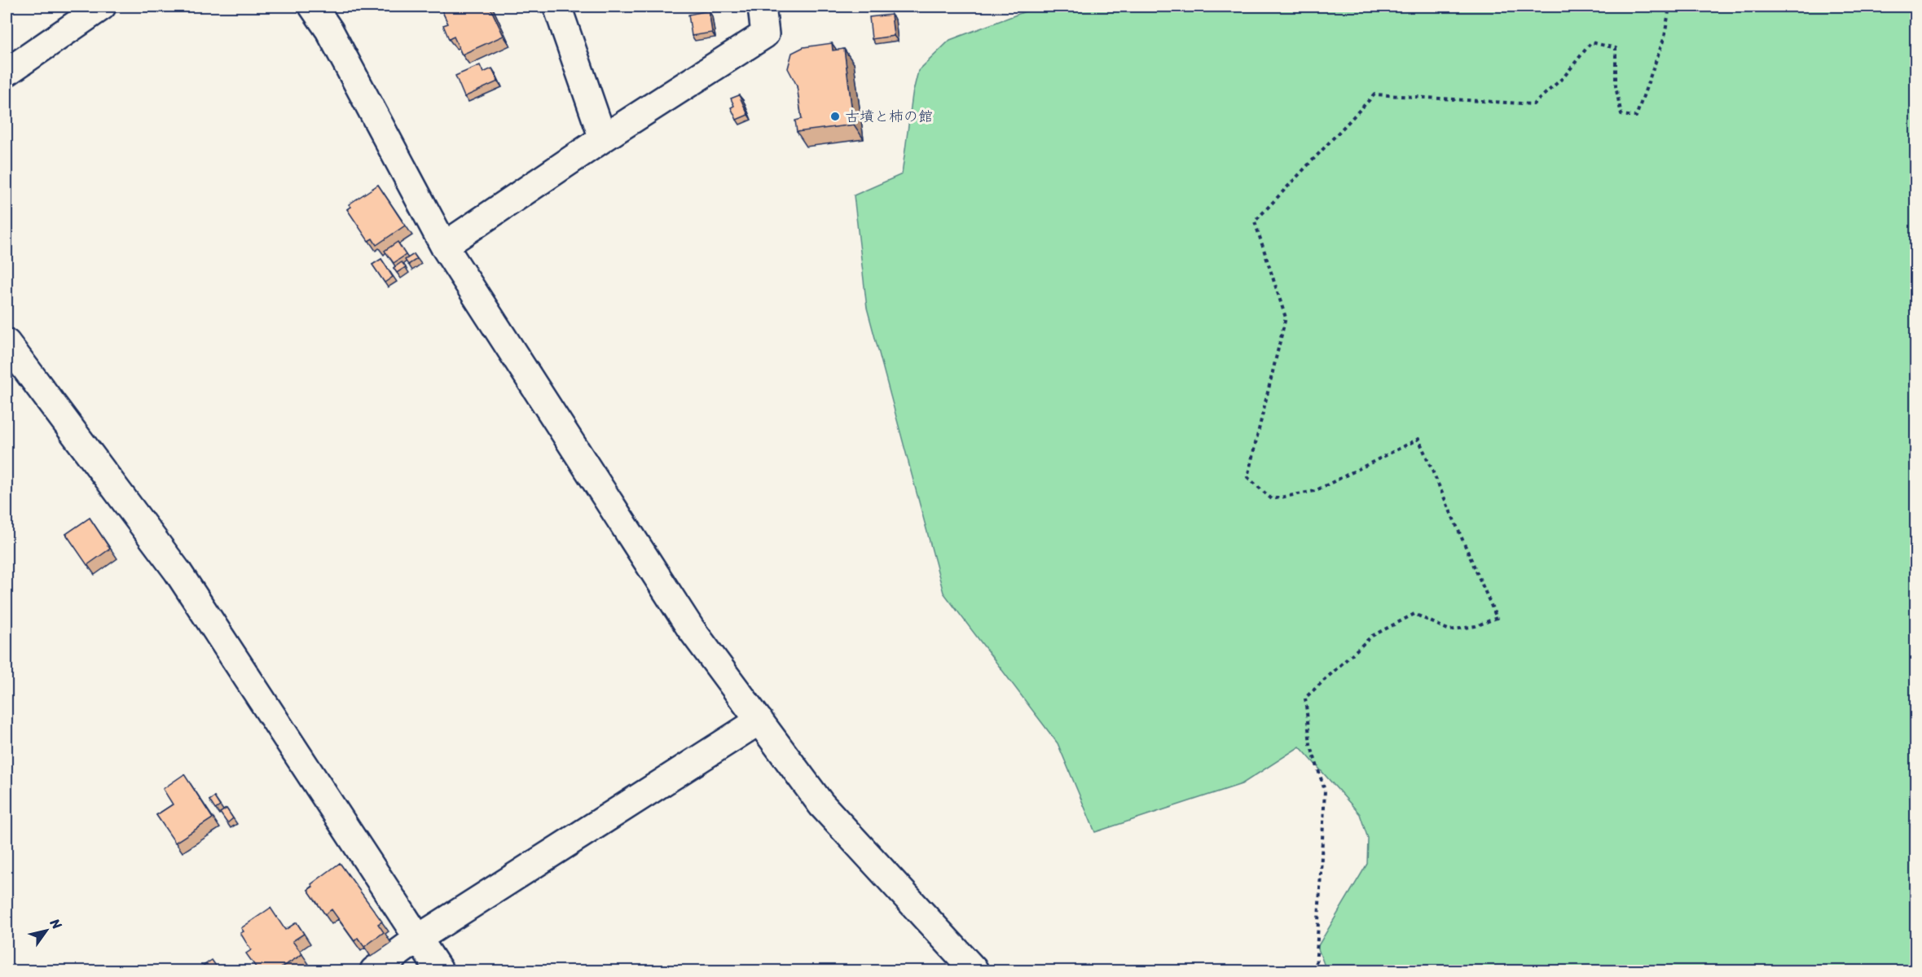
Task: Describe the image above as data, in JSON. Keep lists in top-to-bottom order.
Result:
{
  "places": ["古墳と柿の館"],
  "north": "top right"
}
